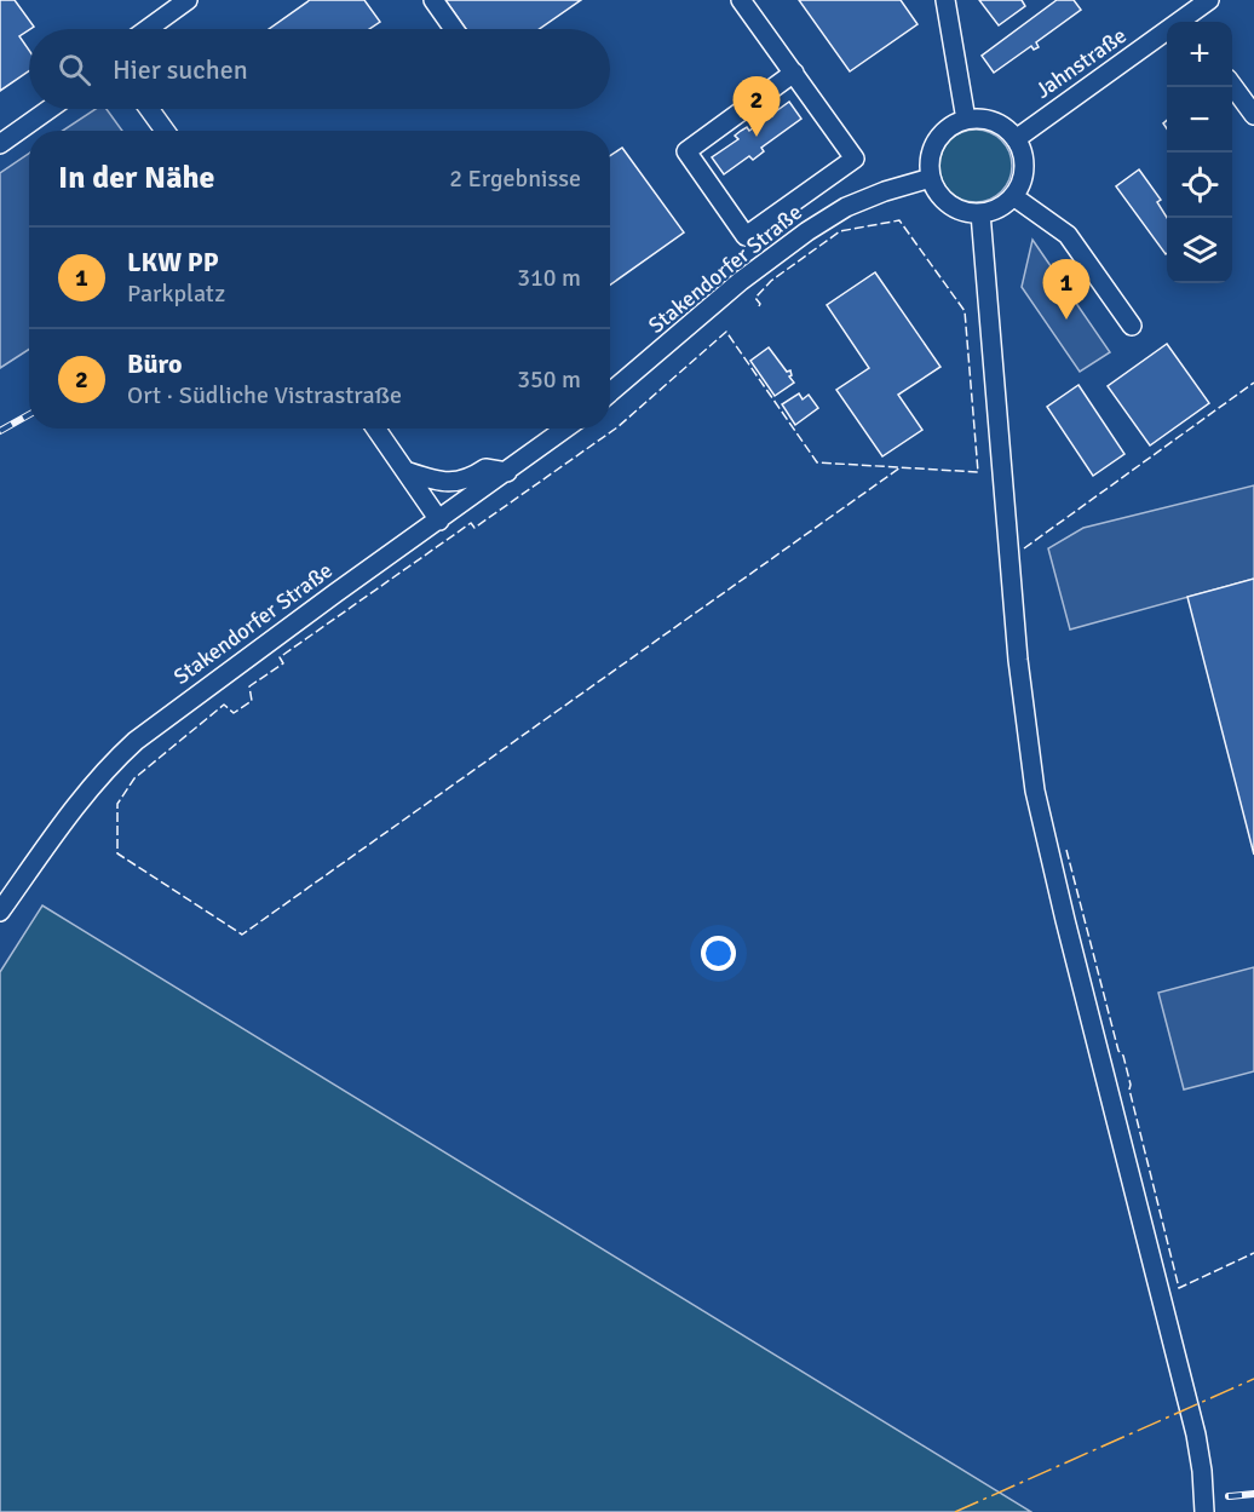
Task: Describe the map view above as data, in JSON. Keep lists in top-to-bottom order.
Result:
{
  "streets": {
    "street": ["Jahnstraße", "Stakendorfer Straße"]
  },
  "crossings": [
    ["Jahnstraße", "Stakendorfer Straße"]
  ],
  "page": {
    "map_buttons": ["+", "−"],
    "search": "Hier suchen",
    "pins": ["2", "1"],
    "heading": ["In der Nähe", "2 Ergebnisse"],
    "list": [
      {
        "mark": "1",
        "name": "LKW PP",
        "note": "Parkplatz",
        "value": "310 m"
      },
      {
        "mark": "2",
        "name": "Büro",
        "note": "Ort · Südliche Vistrastraße",
        "value": "350 m"
      }
    ]
  }
}
